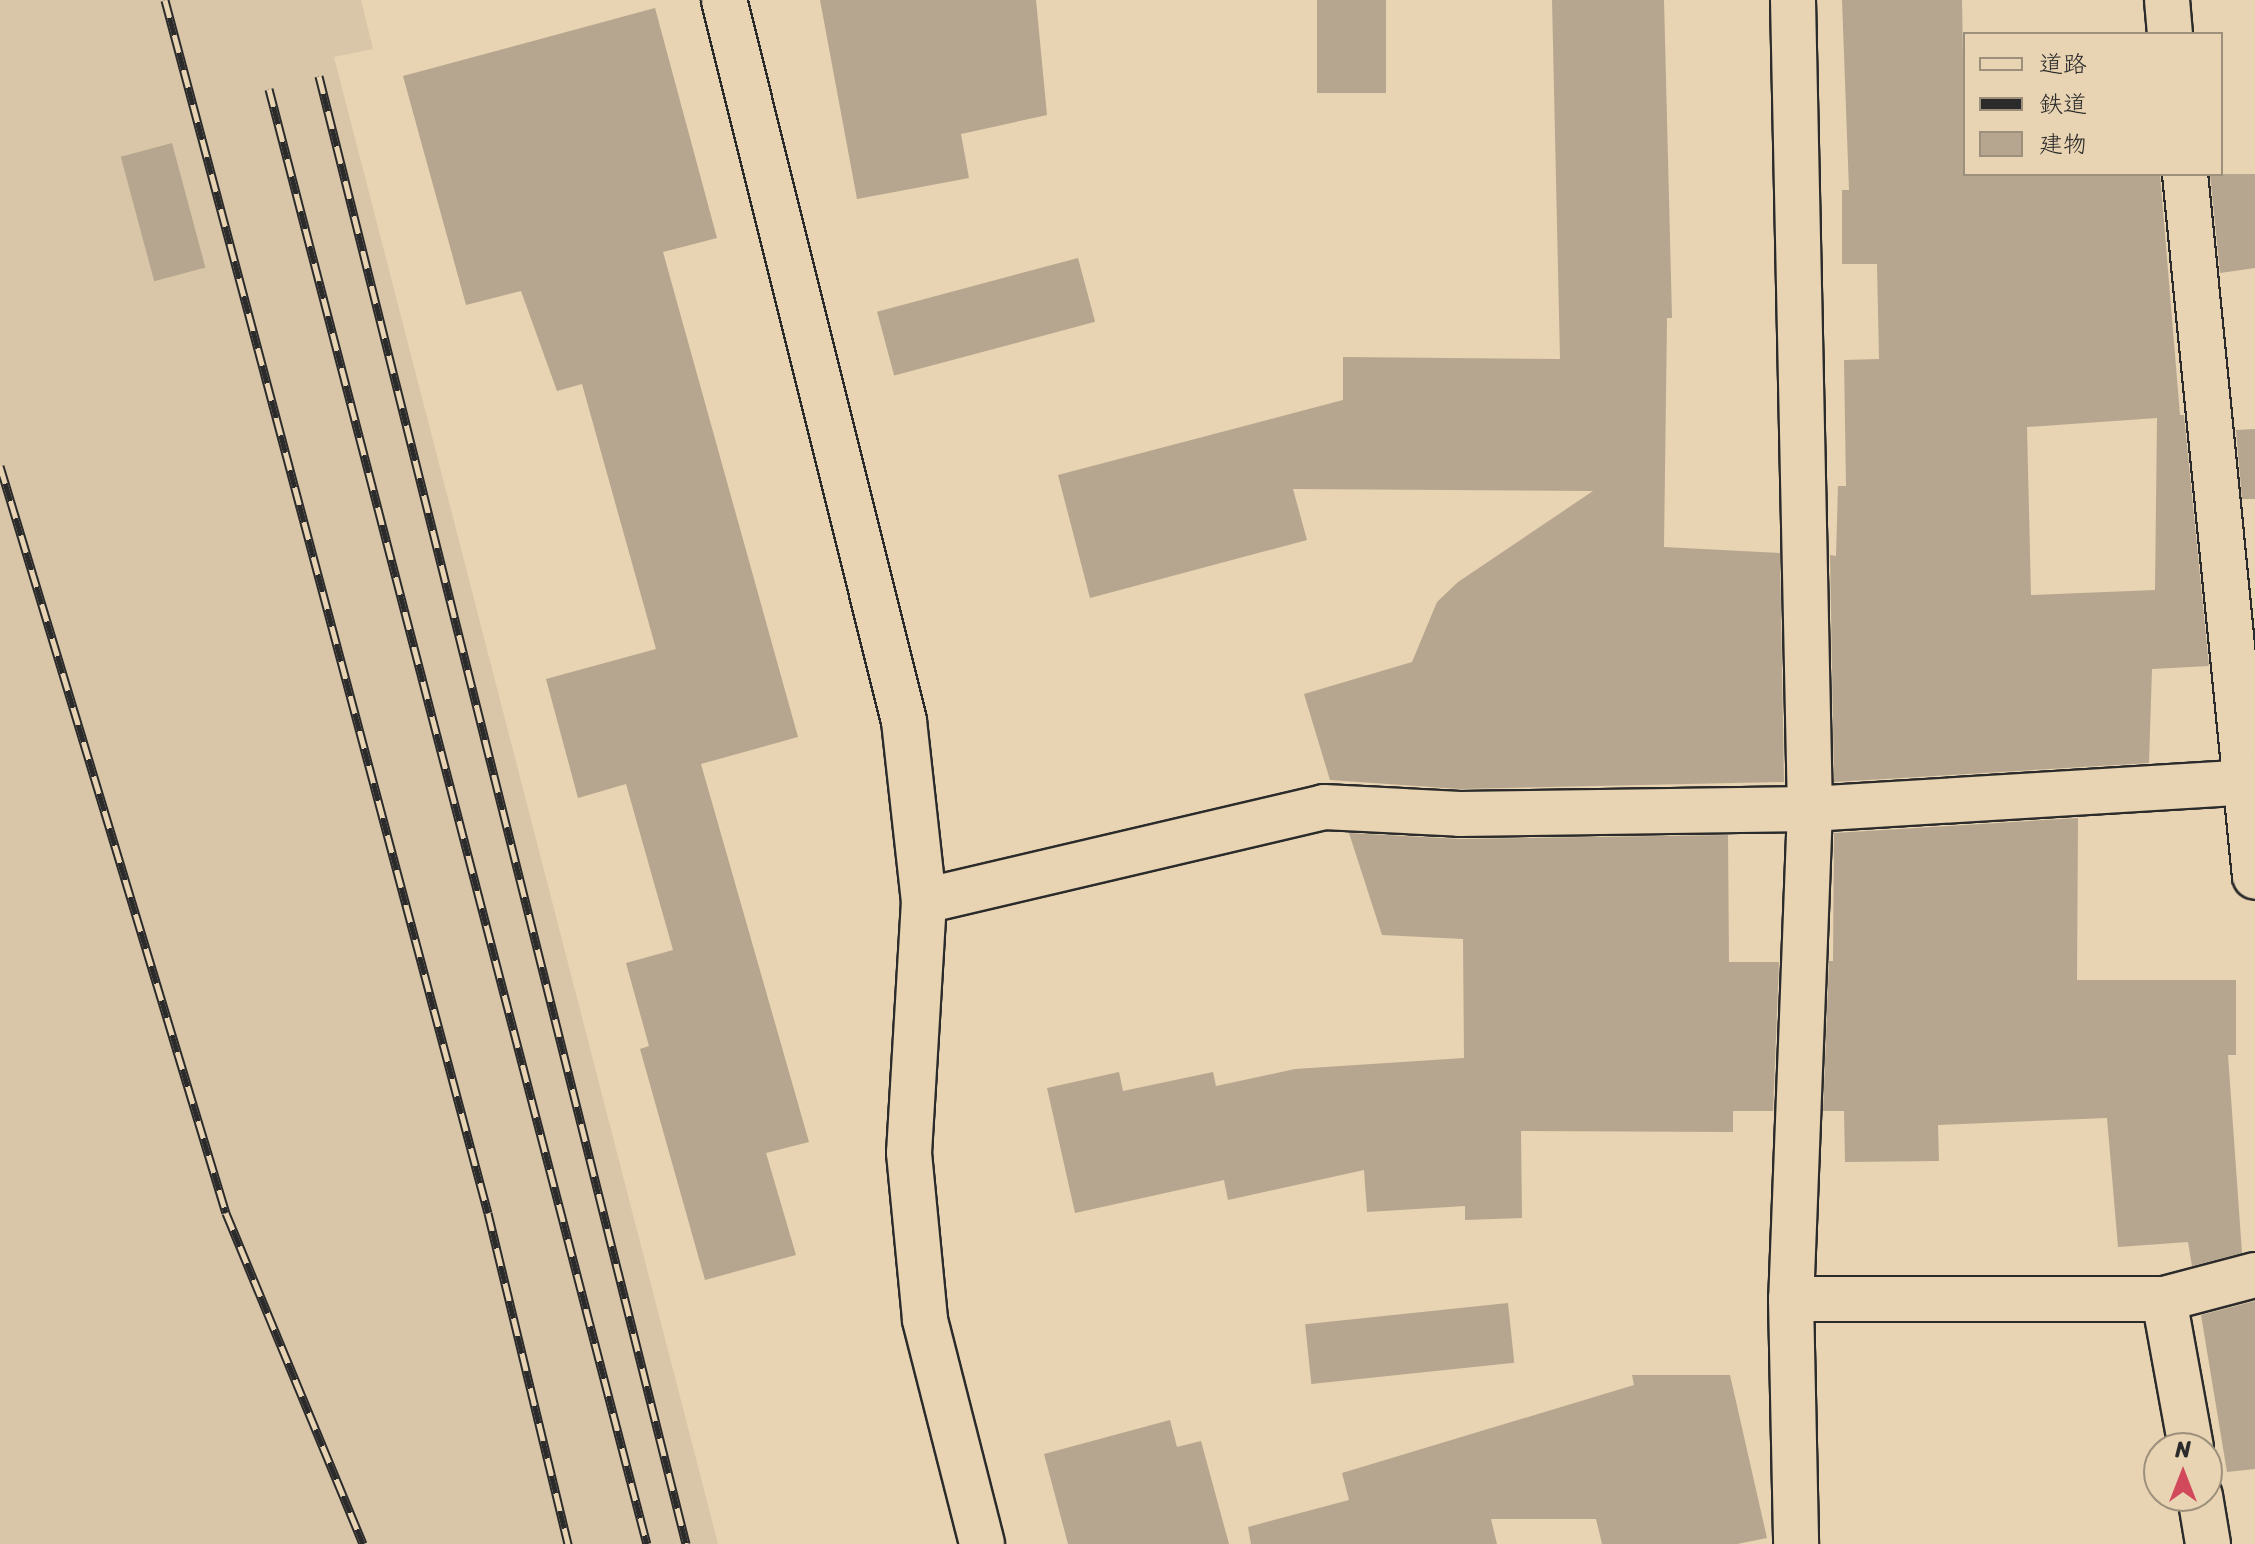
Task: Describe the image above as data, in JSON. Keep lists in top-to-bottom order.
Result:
{
  "legend": ["道路", "鉄道", "建物"],
  "north": "top"
}
